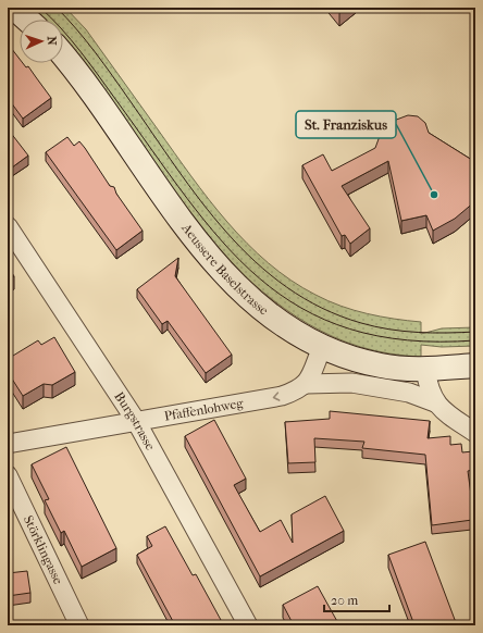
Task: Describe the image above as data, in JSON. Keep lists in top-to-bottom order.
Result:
{
  "streets": {
    "main road": ["Aeussere Baselstrasse"],
    "street": ["Pfaffenlohweg", "Burgstrasse", "Störklingasse"]
  },
  "crossings": [
    ["Pfaffenlohweg", "Burgstrasse"]
  ],
  "one_way": ["Pfaffenlohweg"],
  "places": ["St. Franziskus"],
  "scale_bar": "20 m",
  "north": "right"
}
